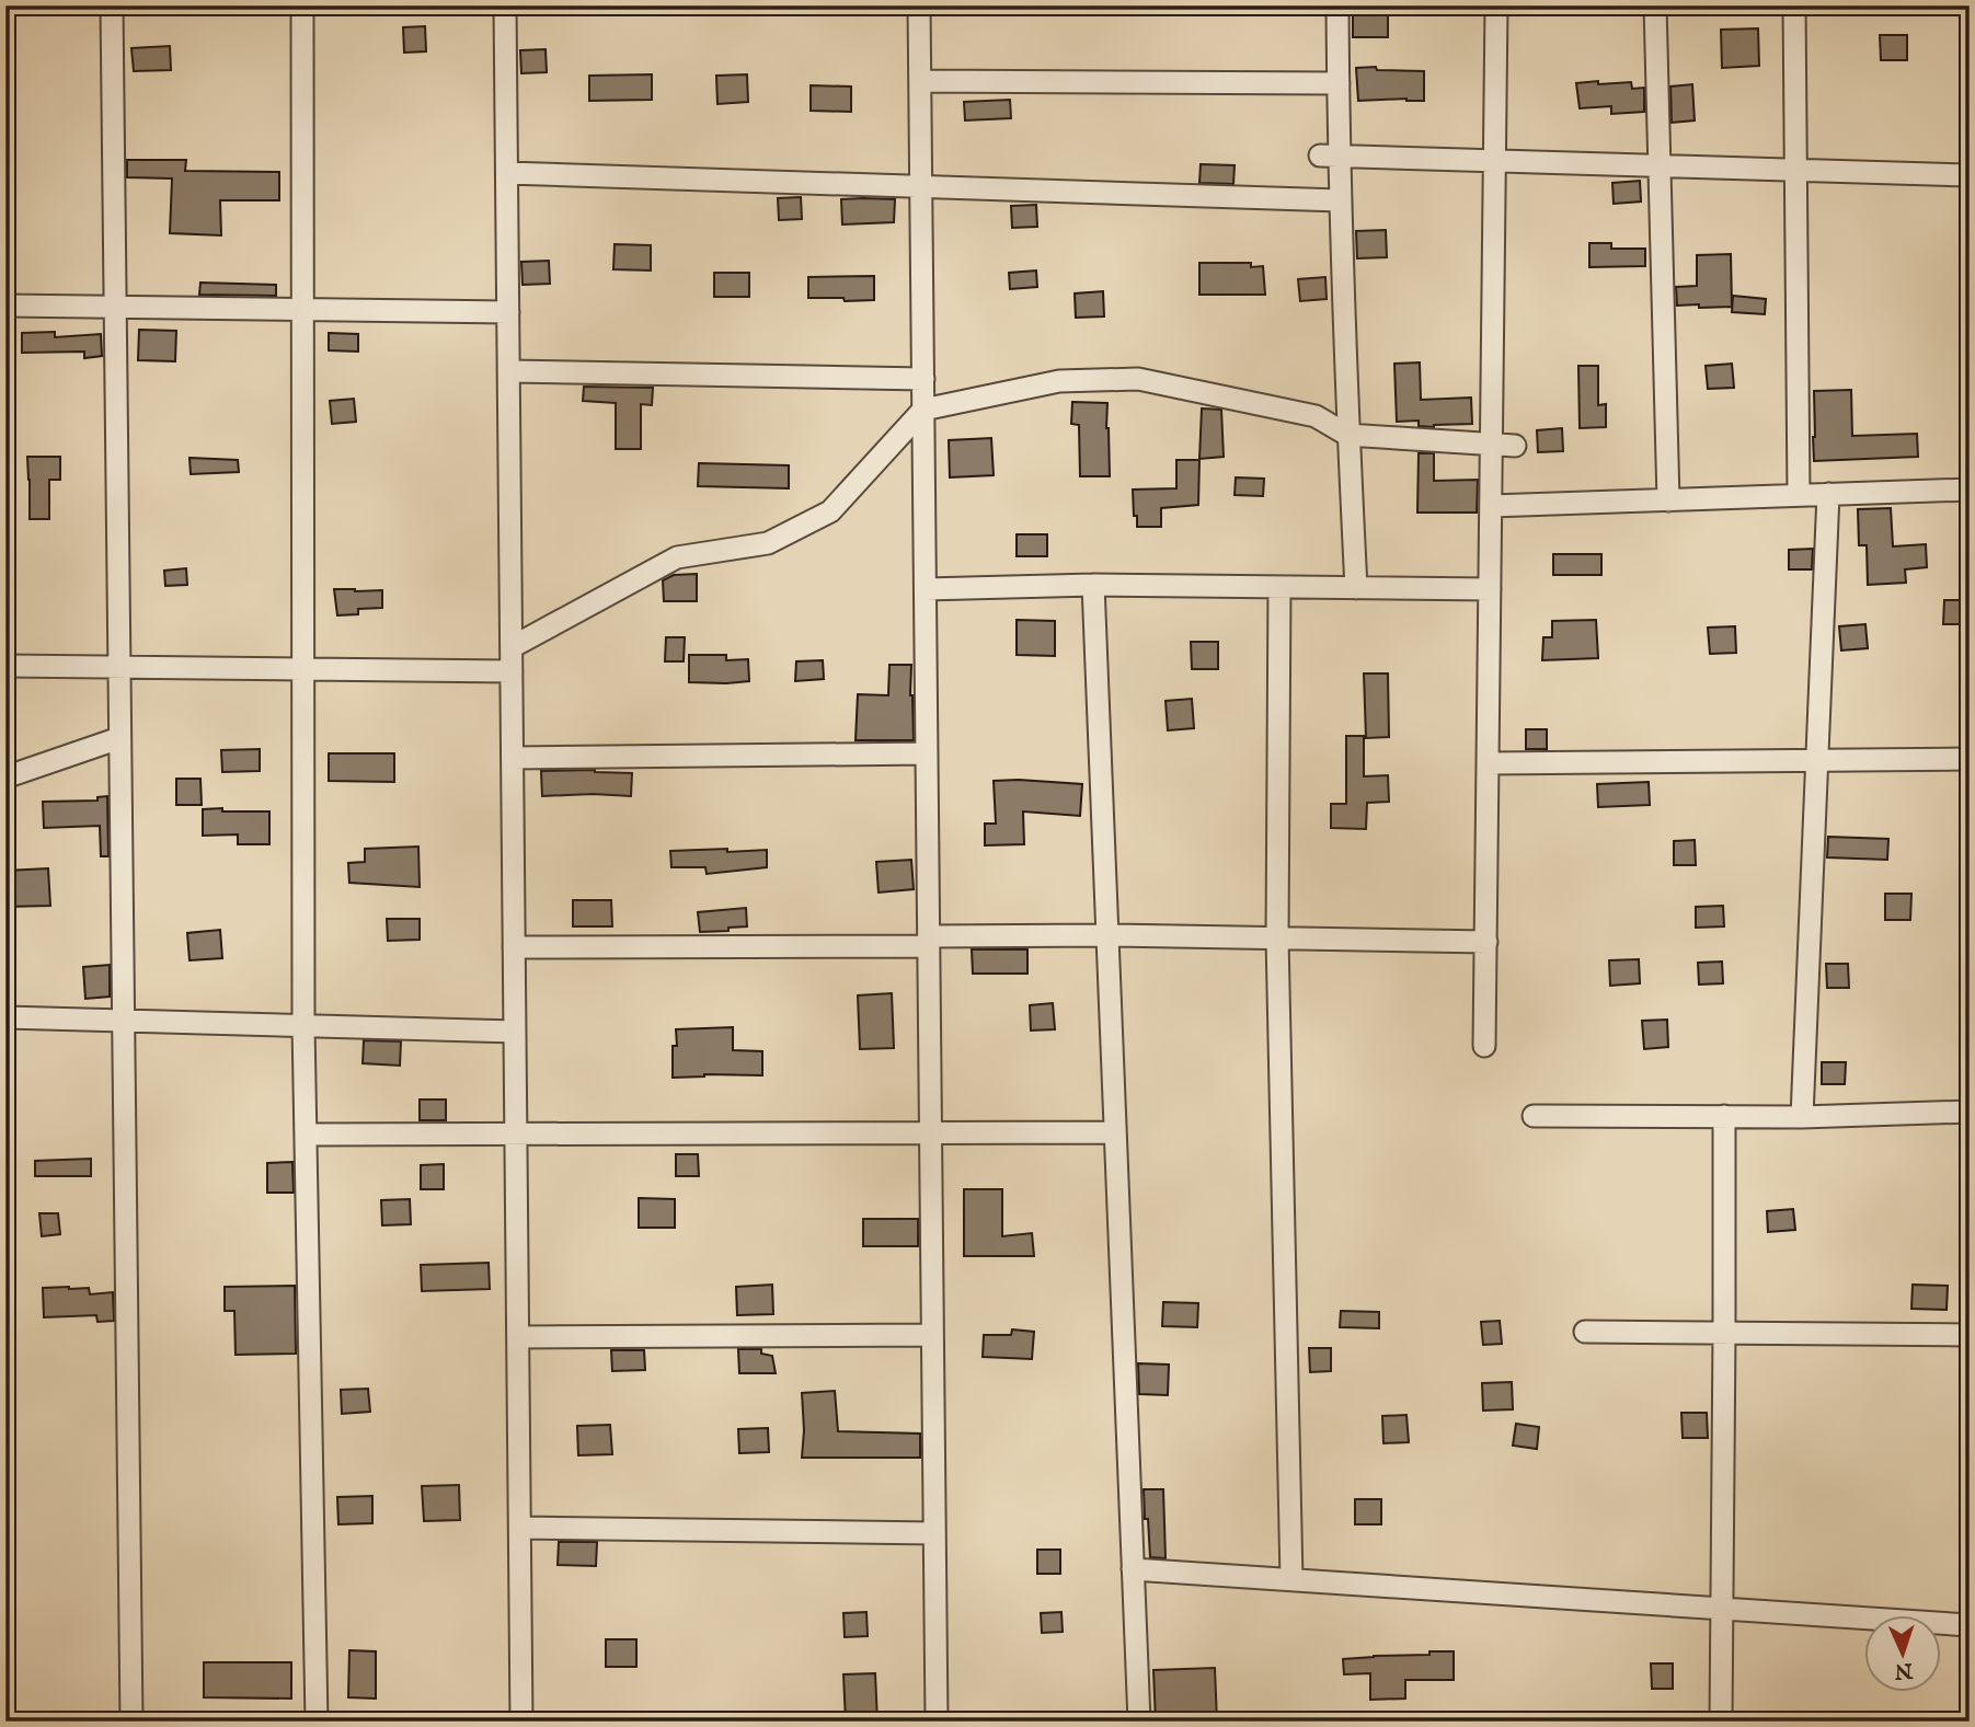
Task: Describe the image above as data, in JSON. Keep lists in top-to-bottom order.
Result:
{
  "north": "bottom"
}
